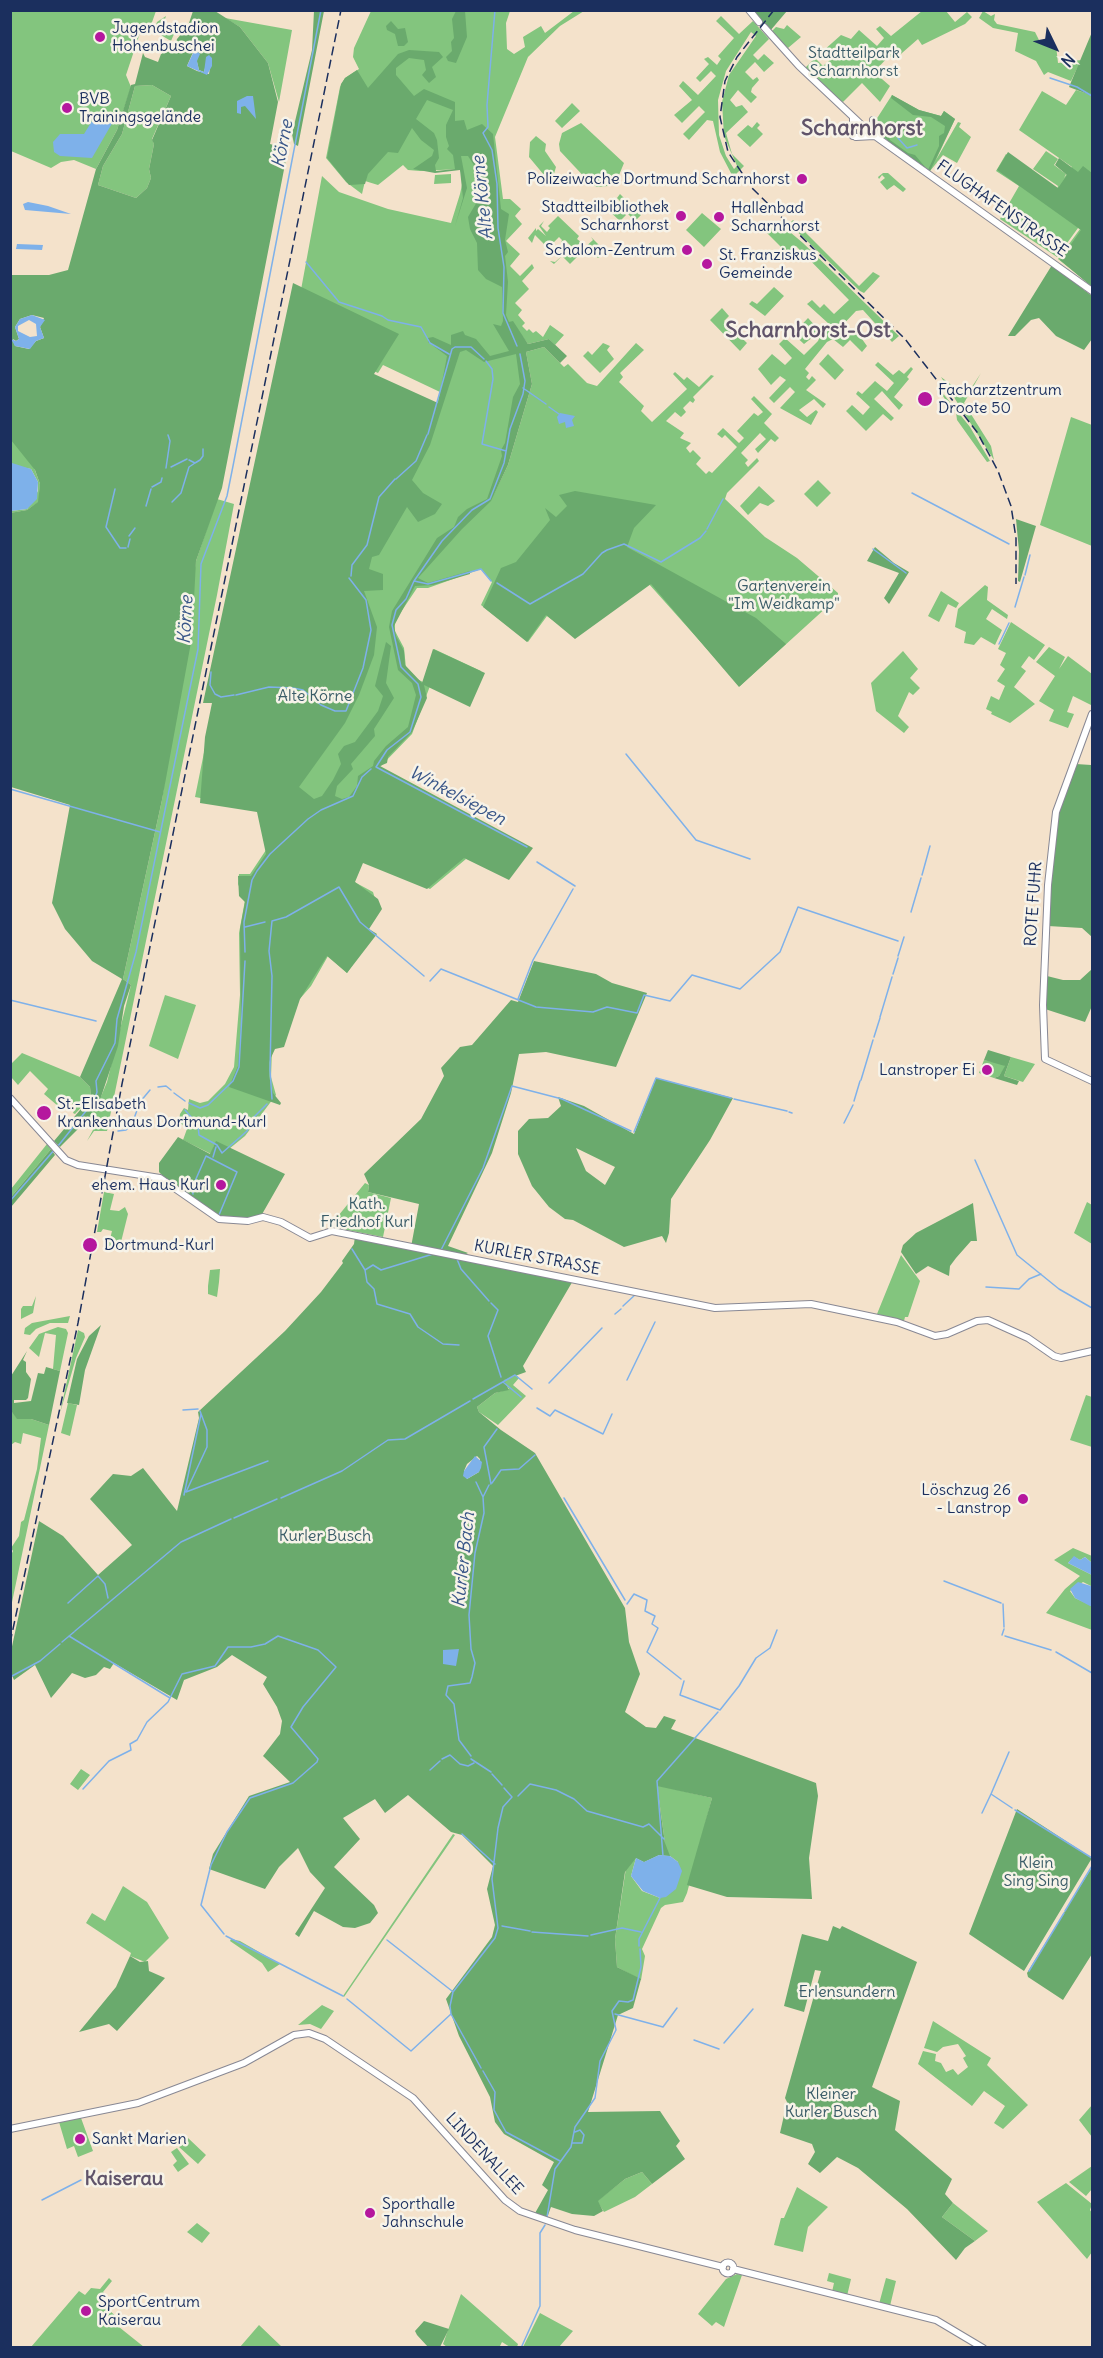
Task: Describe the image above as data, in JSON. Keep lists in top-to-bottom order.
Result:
{
  "streets": {
    "main road": [
      "FLUGHAFENSTRASSE",
      "ROTE FUHR",
      "KURLER STRASSE",
      "LINDENALLEE"
    ]
  },
  "districts": ["Scharnhorst", "Scharnhorst-Ost", "Kaiserau"],
  "water": [
    "Körne",
    "Alte Körne",
    "Winkelsiepen",
    "Kurler Bach"
  ],
  "parks": [
    "Stadtteilpark Scharnhorst",
    "Gartenverein \"Im Weidkamp\"",
    "Alte Körne",
    "Kath. Friedhof Kurl",
    "Kurler Busch",
    "Klein Sing Sing",
    "Erlensundern",
    "Kleiner Kurler Busch"
  ],
  "places": [
    "Jugendstadion Hohenbuschei",
    "BVB Trainingsgelände",
    "Polizeiwache Dortmund Scharnhorst",
    "Stadtteilbibliothek Scharnhorst",
    "Hallenbad Scharnhorst",
    "Schalom-Zentrum",
    "St. Franziskus Gemeinde",
    "Facharztzentrum Droote 50",
    "Lanstroper Ei",
    "St.-Elisabeth Krankenhaus Dortmund-Kurl",
    "ehem. Haus Kurl",
    "Dortmund-Kurl",
    "Löschzug 26 - Lanstrop",
    "Sankt Marien",
    "Sporthalle Jahnschule",
    "SportCentrum Kaiserau"
  ],
  "north": "bottom right"
}
